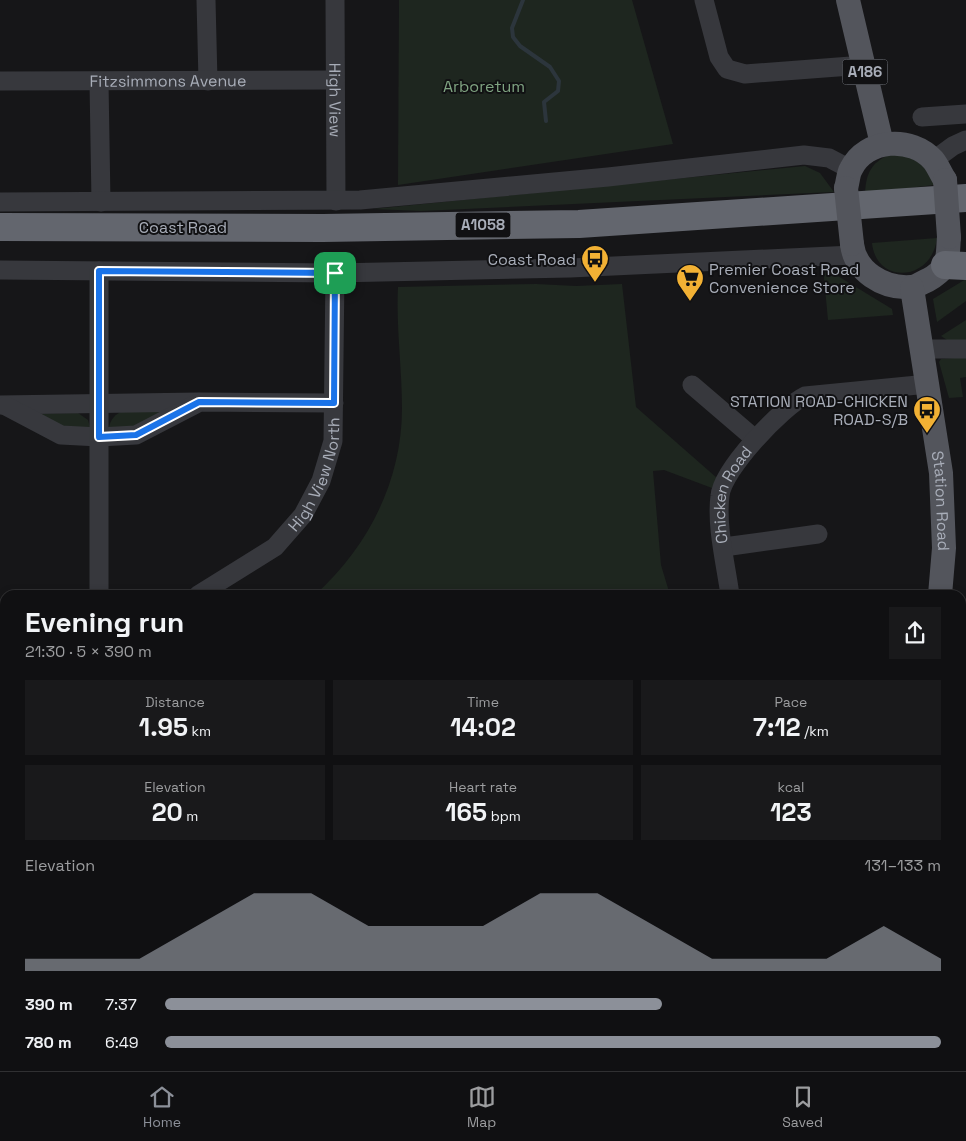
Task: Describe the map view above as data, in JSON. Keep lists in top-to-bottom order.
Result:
{
  "streets": {
    "highway": ["A1058", "Coast Road"],
    "main road": ["A186", "Station Road"],
    "street": [
      "Fitzsimmons Avenue",
      "High View",
      "High View North",
      "Chicken Road"
    ]
  },
  "crossings": [
    ["A186", "Coast Road"],
    ["A186", "Station Road"],
    ["Fitzsimmons Avenue", "High View"],
    ["High View", "Coast Road"],
    ["Coast Road", "Station Road"],
    ["Chicken Road", "Station Road"]
  ],
  "parks": ["Arboretum"],
  "places": {
    "bus stop": ["Coast Road", "STATION ROAD-CHICKEN ROAD-S/B"],
    "supermarket": ["Premier Coast Road Convenience Store"]
  },
  "page": {
    "heading": ["Evening run", "21:30 · 5 × 390 m"],
    "stats": [
      ["Distance", "1.95 km"],
      ["Time", "14:02"],
      ["Pace", "7:12 /km"],
      ["Elevation", "20 m"],
      ["Heart rate", "165 bpm"],
      ["kcal", "123"]
    ],
    "chart": ["Elevation", "131–133 m"],
    "list": [
      {
        "name": "390 m",
        "note": "7:37"
      },
      {
        "name": "780 m",
        "note": "6:49"
      }
    ],
    "tabs": ["Home", "Map", "Saved"]
  }
}
